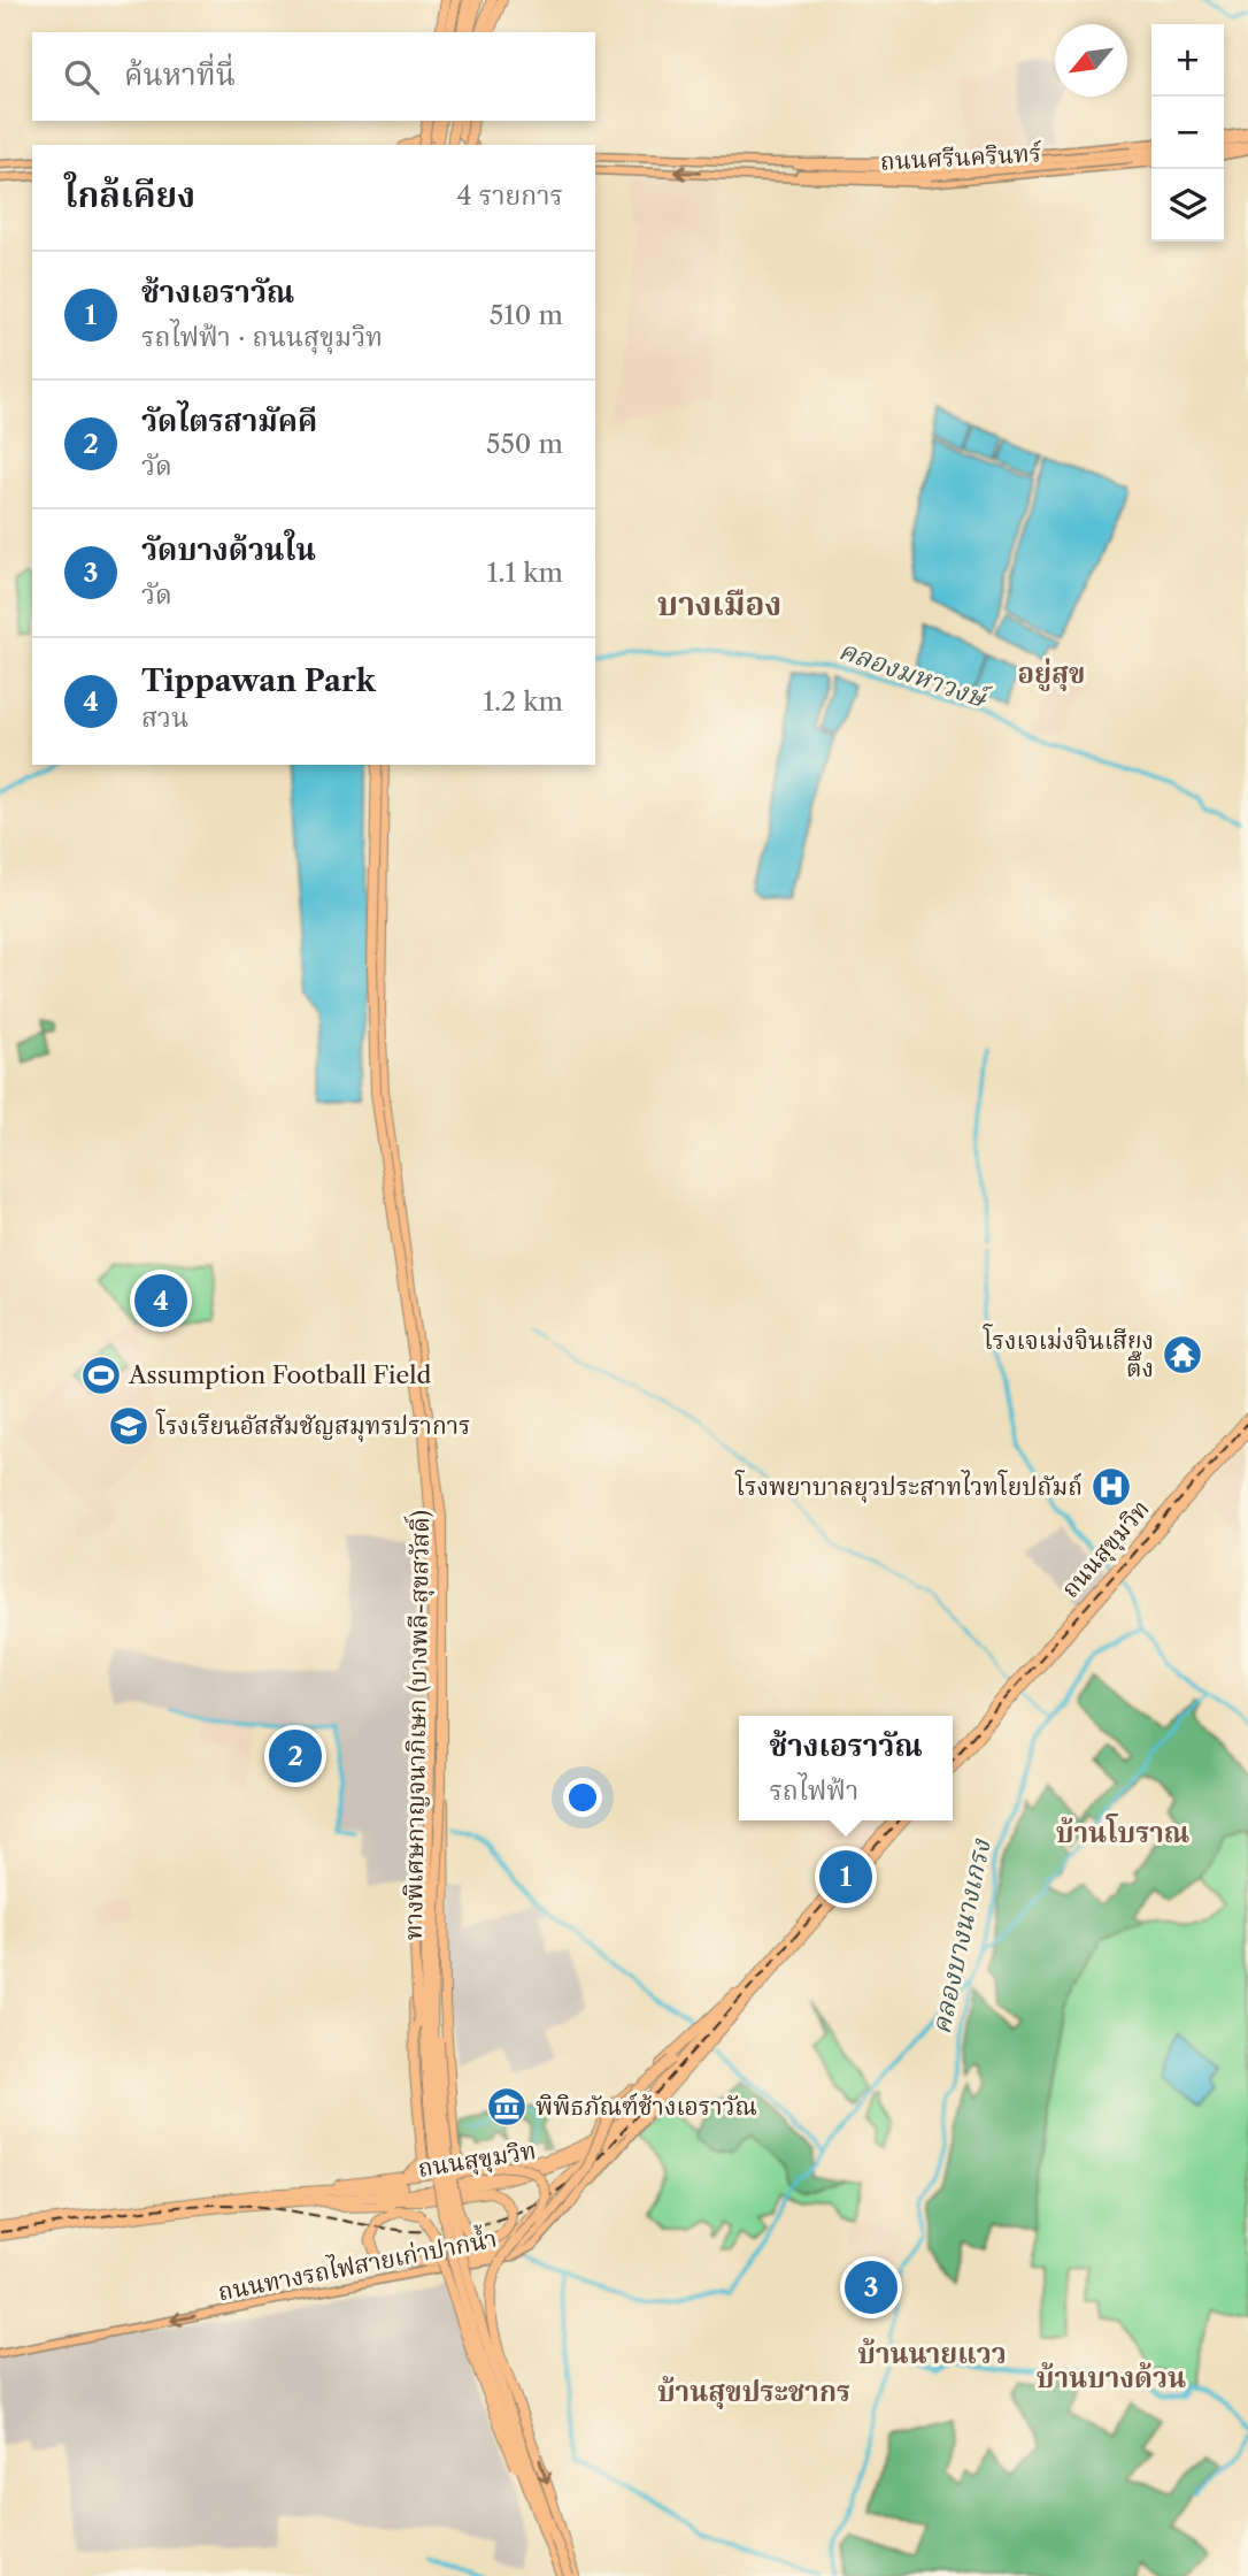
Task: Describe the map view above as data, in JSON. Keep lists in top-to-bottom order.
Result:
{
  "streets": {
    "highway": ["ถนนสุขุมวิท", "ทางพิเศษกาญจนาภิเษก (บางพลี-สุขสวัสดิ์)"],
    "main road": ["ถนนศรีนครินทร์", "ถนนทางรถไฟสายเก่าปากน้ำ"]
  },
  "crossings": [
    ["ถนนสุขุมวิท", "ถนนทางรถไฟสายเก่าปากน้ำ"]
  ],
  "one_way": ["ถนนทางรถไฟสายเก่าปากน้ำ"],
  "districts": [
    "บางเมือง",
    "อยู่สุข",
    "บ้านโบราณ",
    "บ้านนายแวว",
    "บ้านบางด้วน",
    "บ้านสุขประชากร"
  ],
  "water": ["คลองมหาวงษ์", "คลองบางนางเกรง"],
  "places": {
    "temple": ["โรงเจเม่งจินเสียง ตึ๊ง"],
    "sports": ["Assumption Football Field"],
    "school or university": ["โรงเรียนอัสสัมชัญสมุทรปราการ"],
    "hospital": ["โรงพยาบาลยุวประสาทไวทโยปถัมถ์"],
    "museum": ["พิพิธภัณฑ์ช้างเอราวัณ"]
  },
  "north": "bottom left",
  "page": {
    "map_buttons": ["+", "−"],
    "search": "ค้นหาที่นี่",
    "heading": ["ใกล้เคียง", "4 รายการ"],
    "list": [
      {
        "mark": "1",
        "name": "ช้างเอราวัณ",
        "note": "รถไฟฟ้า · ถนนสุขุมวิท",
        "value": "510 m"
      },
      {
        "mark": "2",
        "name": "วัดไตรสามัคคี",
        "note": "วัด",
        "value": "550 m"
      },
      {
        "mark": "3",
        "name": "วัดบางด้วนใน",
        "note": "วัด",
        "value": "1.1 km"
      },
      {
        "mark": "4",
        "name": "Tippawan Park",
        "note": "สวน",
        "value": "1.2 km"
      }
    ],
    "pins": [
      "4",
      "2",
      "1",
      "3"
    ],
    "popup": ["ช้างเอราวัณ", "รถไฟฟ้า"]
  }
}
